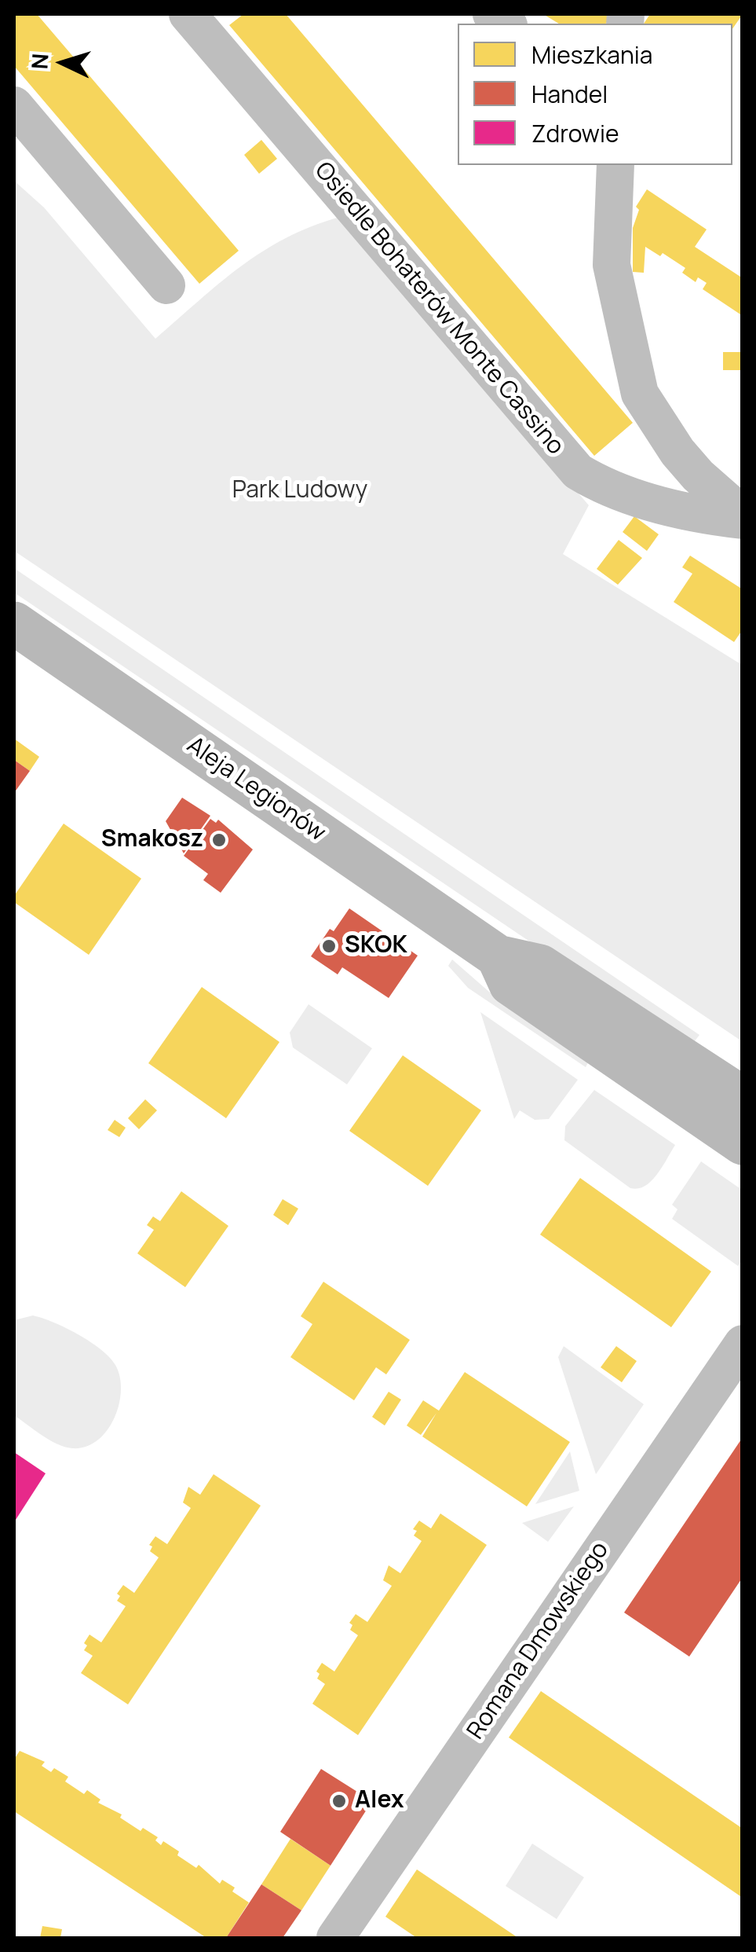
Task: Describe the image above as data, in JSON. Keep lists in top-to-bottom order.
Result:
{
  "streets": {
    "main road": ["Aleja Legionów"],
    "street": ["Osiedle Bohaterów Monte Cassino", "Romana Dmowskiego"]
  },
  "parks": ["Park Ludowy"],
  "places": ["Smakosz", "SKOK", "Alex"],
  "legend": ["Mieszkania", "Handel", "Zdrowie"],
  "north": "left"
}
